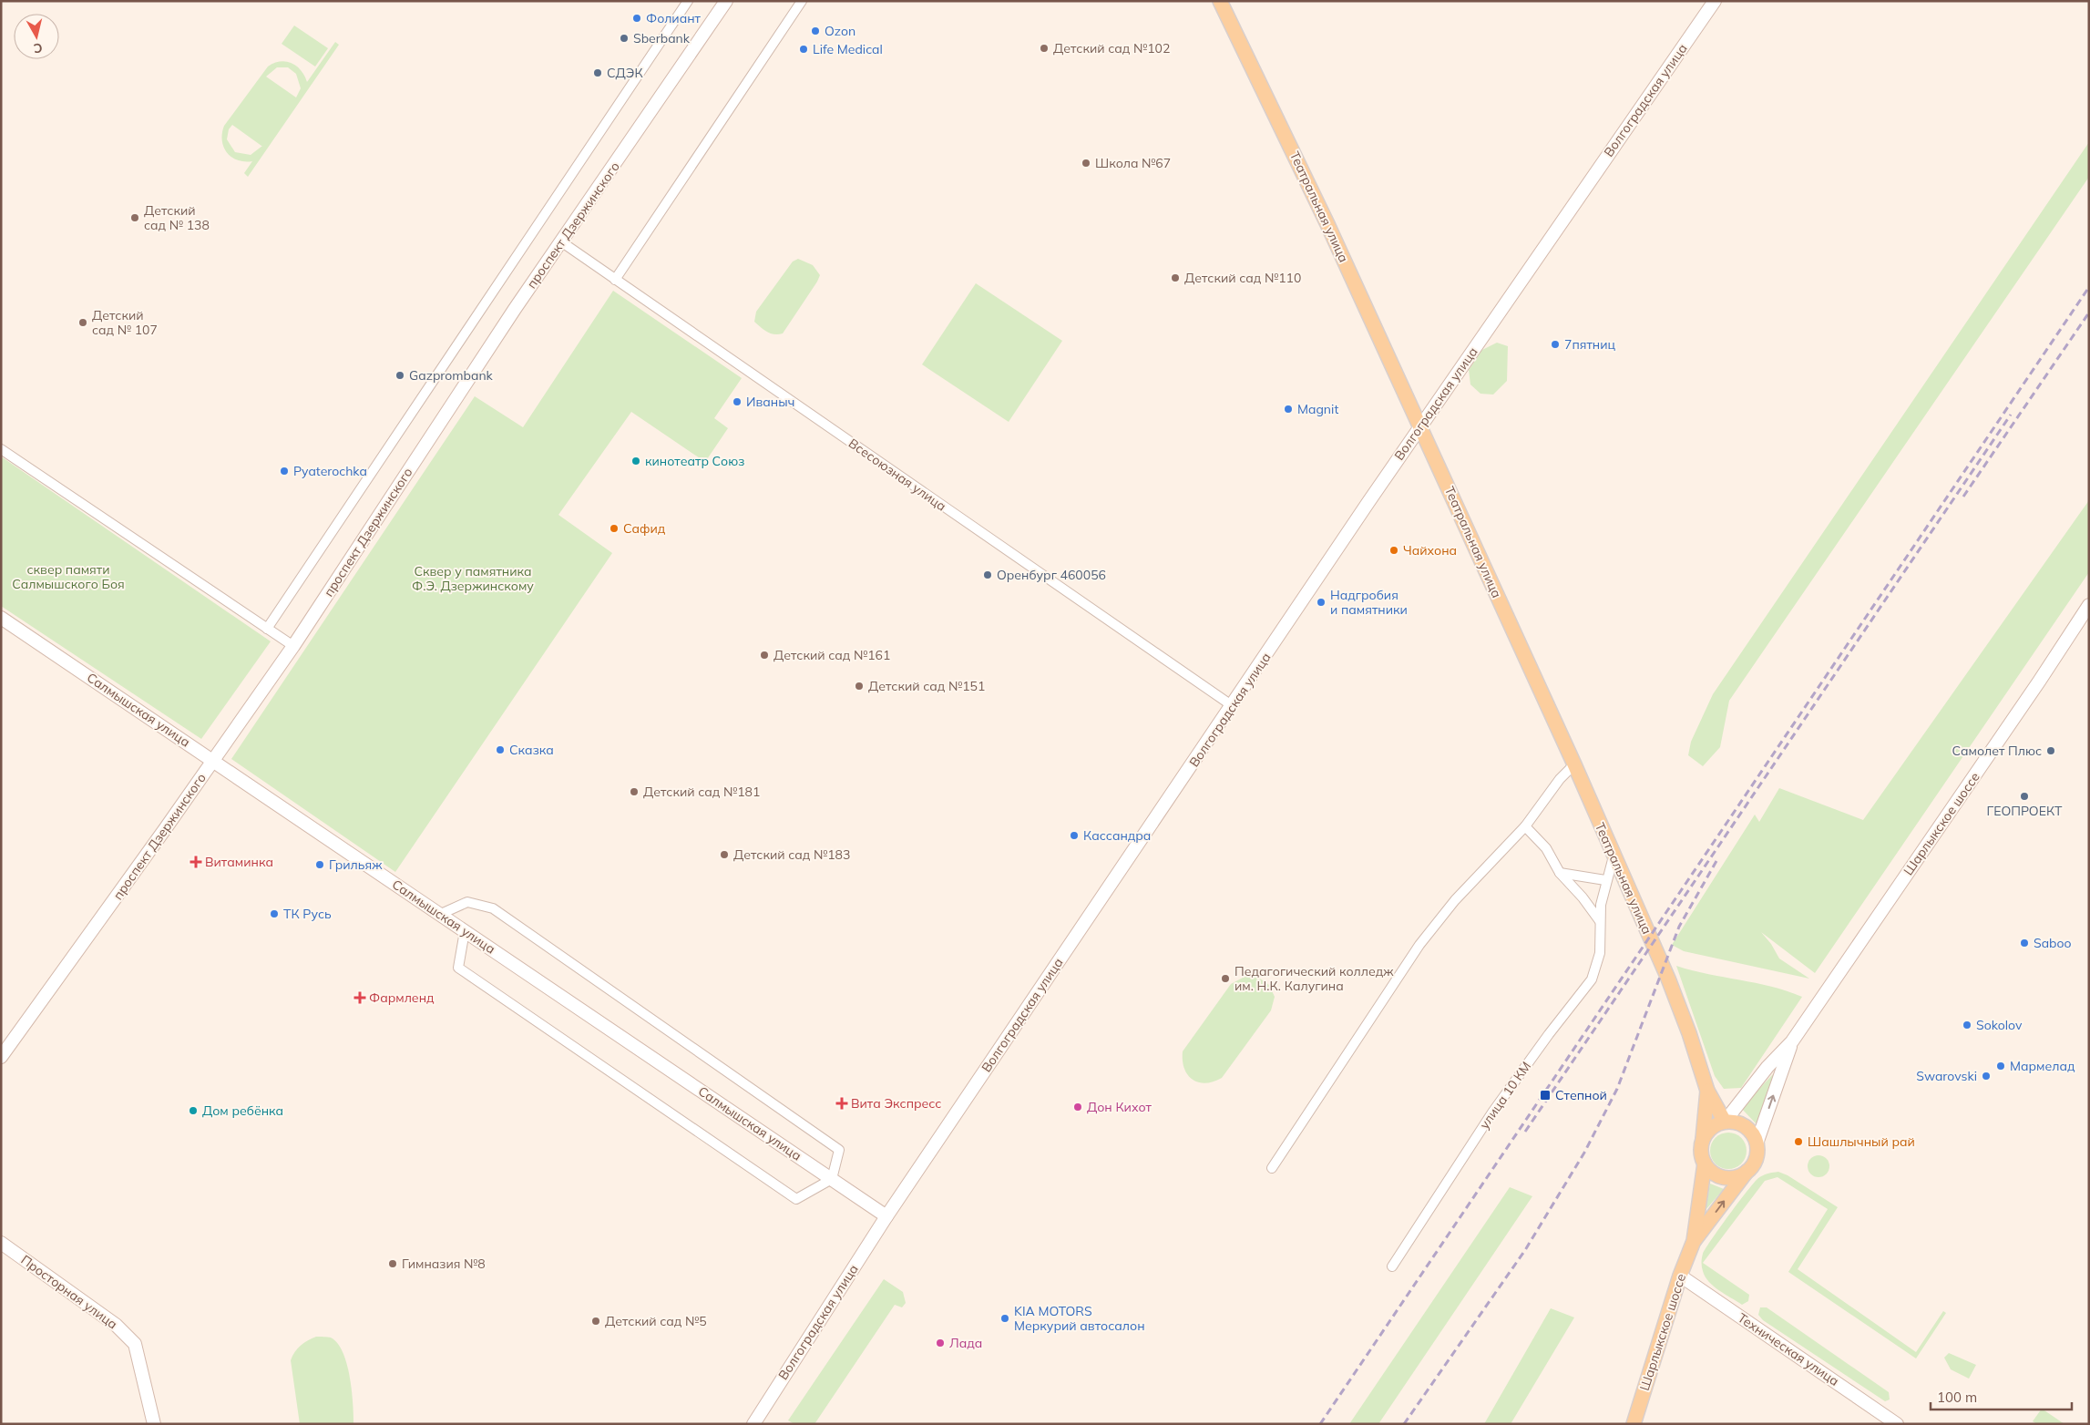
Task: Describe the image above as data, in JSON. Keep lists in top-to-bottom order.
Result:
{
  "streets": {
    "main road": [
      "Волгоградская улица",
      "Театральная улица",
      "проспект Дзержинского",
      "Салмышская улица",
      "Шарлыкское шоссе",
      "Просторная улица",
      "Техническая улица"
    ],
    "street": ["Всесоюзная улица", "улица 10 КМ"]
  },
  "crossings": [
    ["Волгоградская улица", "Театральная улица"],
    ["Волгоградская улица", "Всесоюзная улица"],
    ["Волгоградская улица", "Салмышская улица"],
    ["Театральная улица", "Шарлыкское шоссе"],
    ["Театральная улица", "улица 10 КМ"],
    ["проспект Дзержинского", "Всесоюзная улица"],
    ["проспект Дзержинского", "Салмышская улица"],
    ["Шарлыкское шоссе", "Техническая улица"]
  ],
  "parks": ["сквер памяти Салмышского Боя", "Сквер у памятника Ф.Э. Дзержинскому"],
  "places": {
    "other": [
      "Фолиант",
      "Ozon",
      "Sberbank",
      "Детский сад №102",
      "Life Medical",
      "СДЭК",
      "Школа №67",
      "Детский сад № 138",
      "Детский сад №110",
      "Детский сад № 107",
      "7пятниц",
      "Gazprombank",
      "Иваныч",
      "Magnit",
      "кинотеатр Союз",
      "Pyaterochka",
      "Сафид",
      "Чайхона",
      "Оренбург 460056",
      "Надгробия и памятники",
      "Детский сад №161",
      "Детский сад №151",
      "Сказка",
      "Самолет Плюс",
      "Детский сад №181",
      "ГЕОПРОЕКТ",
      "Кассандра",
      "Детский сад №183",
      "Грильяж",
      "ТК Русь",
      "Saboo",
      "Педагогический колледж им. Н.К. Калугина",
      "Sokolov",
      "Мармелад",
      "Swarovski",
      "Дон Кихот",
      "Дом ребёнка",
      "Шашлычный рай",
      "Гимназия №8",
      "KIA MOTORS Меркурий автосалон",
      "Детский сад №5",
      "Лада"
    ],
    "health": ["Витаминка", "Фармленд", "Вита Экспресс"],
    "transit": ["Степной"]
  },
  "scale_bar": "100 m",
  "north": "bottom"
}
